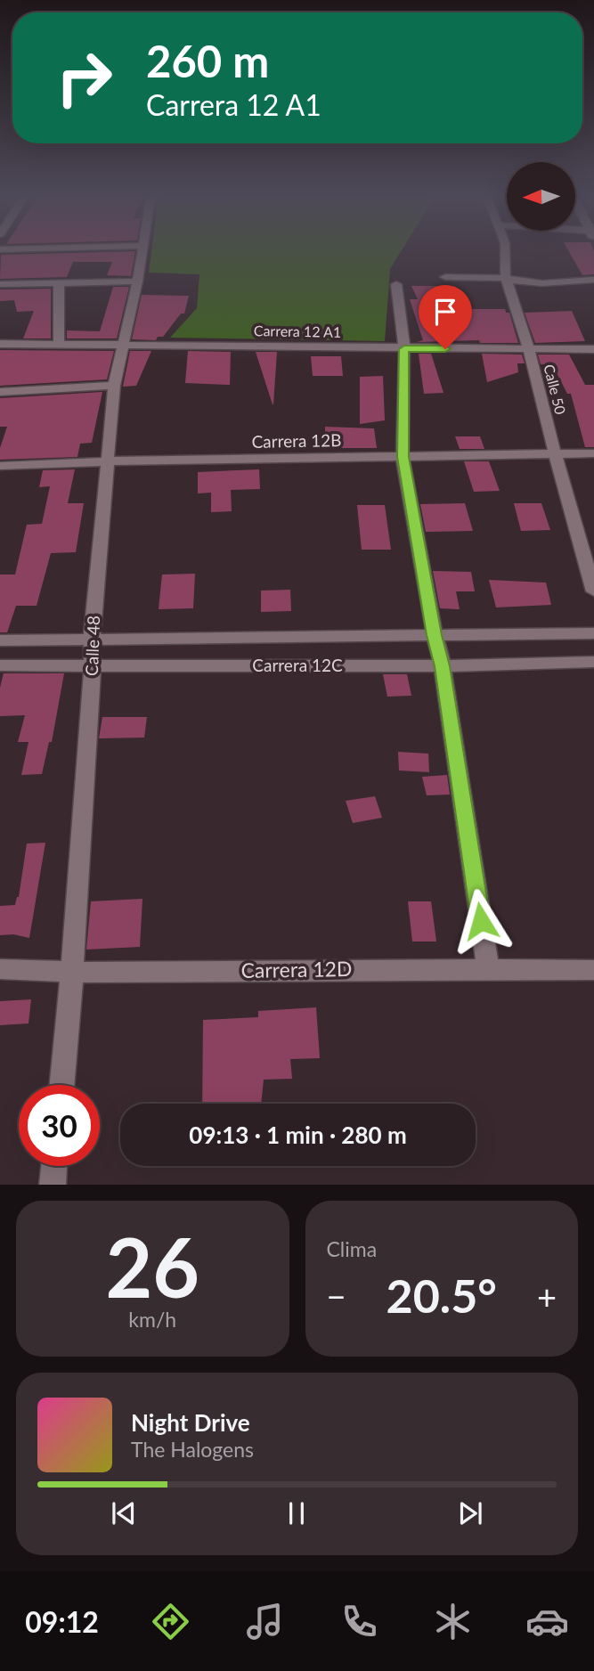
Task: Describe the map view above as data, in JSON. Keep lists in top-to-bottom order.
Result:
{
  "streets": {
    "street": [
      "Carrera 12 A1",
      "Calle 50",
      "Carrera 12B",
      "Calle 48",
      "Carrera 12C",
      "Carrera 12D"
    ]
  },
  "crossings": [
    ["Carrera 12 A1", "Calle 50"],
    ["Carrera 12 A1", "Calle 48"],
    ["Calle 50", "Carrera 12B"],
    ["Carrera 12B", "Calle 48"],
    ["Calle 48", "Carrera 12C"],
    ["Calle 48", "Carrera 12D"]
  ],
  "north": "left",
  "page": {
    "turn": ["260 m", "Carrera 12 A1"],
    "limit": "30",
    "trip": "09:13 · 1 min · 280 m",
    "tile": [
      ["26", "km/h"],
      "Clima"
    ],
    "heat": ["−", "20.5°", "+"],
    "song": ["Night Drive", "The Halogens"],
    "tabs": "09:12"
  }
}
